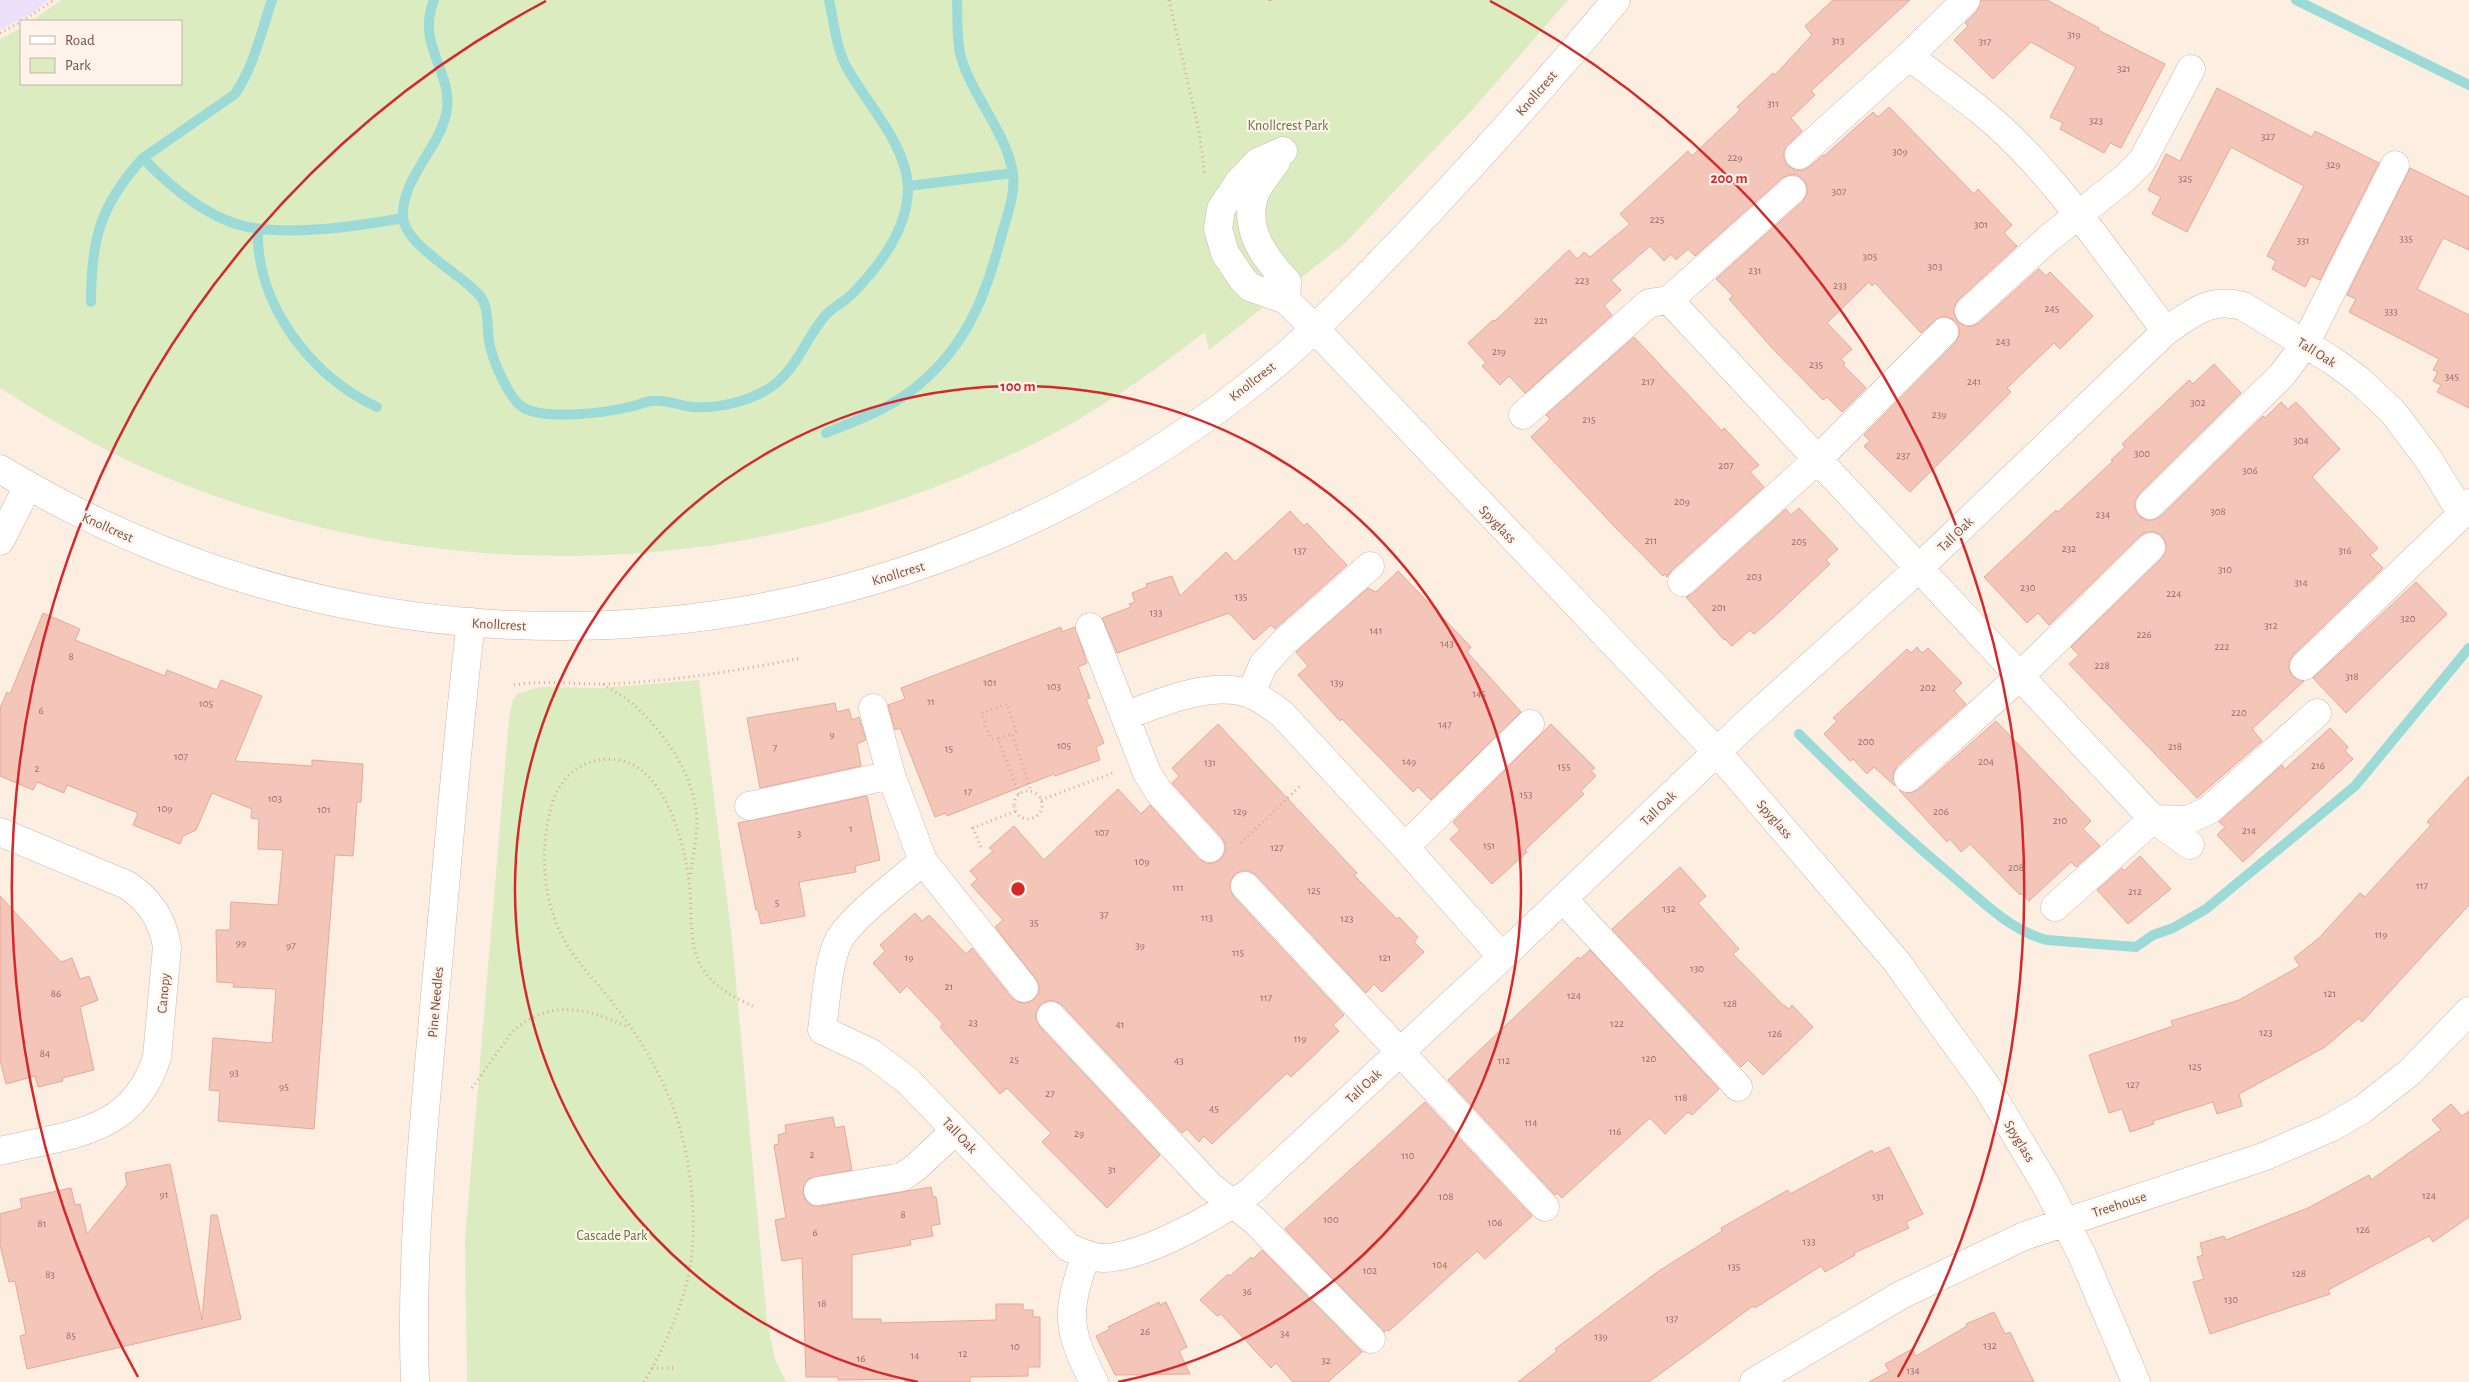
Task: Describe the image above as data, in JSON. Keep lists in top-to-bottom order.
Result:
{
  "streets": {
    "street": [
      "Knollcrest",
      "Tall Oak",
      "Spyglass",
      "Canopy",
      "Pine Needles",
      "Treehouse"
    ]
  },
  "crossings": [
    ["Knollcrest", "Spyglass"],
    ["Knollcrest", "Pine Needles"],
    ["Tall Oak", "Spyglass"],
    ["Spyglass", "Treehouse"]
  ],
  "parks": ["Knollcrest Park", "Cascade Park"],
  "house_numbers": [
    "319",
    "313",
    "317",
    "321",
    "311",
    "323",
    "327",
    "309",
    "229",
    "329",
    "325",
    "307",
    "225",
    "301",
    "335",
    "331",
    "305",
    "303",
    "231",
    "223",
    "233",
    "245",
    "333",
    "221",
    "243",
    "219",
    "235",
    "345",
    "217",
    "241",
    "302",
    "239",
    "215",
    "304",
    "300",
    "237",
    "207",
    "306",
    "209",
    "308",
    "234",
    "211",
    "205",
    "232",
    "137",
    "316",
    "310",
    "203",
    "314",
    "230",
    "224",
    "135",
    "201",
    "133",
    "320",
    "312",
    "141",
    "226",
    "143",
    "222",
    "8",
    "228",
    "318",
    "101",
    "139",
    "103",
    "202",
    "145",
    "11",
    "105",
    "6",
    "220",
    "147",
    "9",
    "200",
    "105",
    "218",
    "7",
    "15",
    "107",
    "149",
    "204",
    "131",
    "216",
    "155",
    "2",
    "17",
    "153",
    "103",
    "109",
    "101",
    "129",
    "206",
    "210",
    "1",
    "214",
    "107",
    "3",
    "151",
    "127",
    "109",
    "208",
    "117",
    "111",
    "125",
    "212",
    "5",
    "132",
    "37",
    "113",
    "123",
    "35",
    "119",
    "99",
    "97",
    "39",
    "115",
    "19",
    "121",
    "130",
    "21",
    "86",
    "121",
    "124",
    "117",
    "128",
    "23",
    "122",
    "41",
    "123",
    "126",
    "119",
    "84",
    "120",
    "25",
    "43",
    "112",
    "125",
    "93",
    "127",
    "95",
    "27",
    "118",
    "45",
    "114",
    "116",
    "29",
    "2",
    "110",
    "31",
    "91",
    "124",
    "108",
    "131",
    "8",
    "100",
    "106",
    "81",
    "126",
    "6",
    "133",
    "104",
    "135",
    "102",
    "128",
    "83",
    "36",
    "130",
    "18",
    "137",
    "26",
    "34",
    "85",
    "139",
    "132",
    "10",
    "12",
    "14",
    "16",
    "32",
    "134"
  ],
  "legend": ["Road", "Park"],
  "rings": ["200 m", "100 m"]
}
